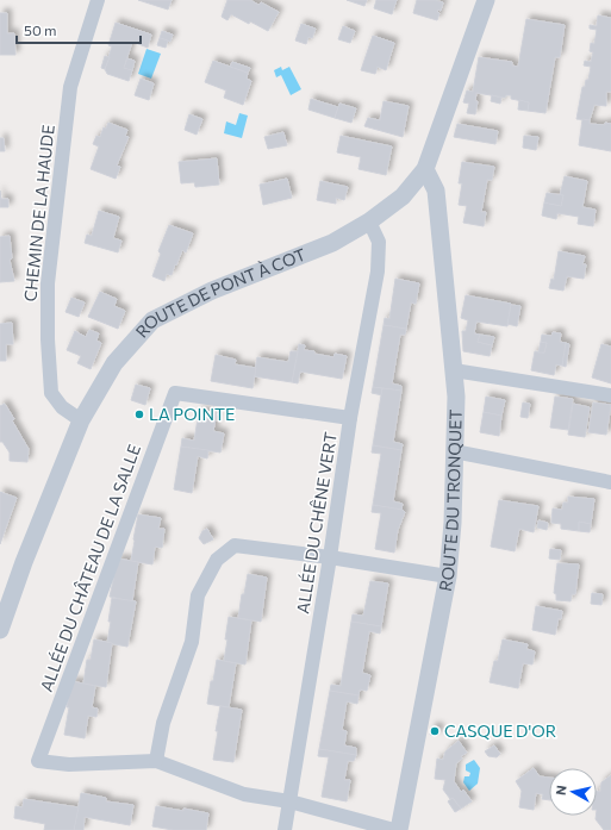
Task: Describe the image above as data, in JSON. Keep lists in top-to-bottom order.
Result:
{
  "streets": {
    "street": [
      "CHEMIN DE LA HAUDE",
      "ROUTE DE PONT À COT",
      "ROUTE DU TRONQUET",
      "ALLÉE DU CHÊNE VERT",
      "ALLÉE DU CHÂTEAU DE LA SALLE"
    ]
  },
  "crossings": [
    ["CHEMIN DE LA HAUDE", "ROUTE DE PONT À COT"],
    ["ROUTE DE PONT À COT", "ROUTE DU TRONQUET"],
    ["ROUTE DE PONT À COT", "ALLÉE DU CHÊNE VERT"],
    ["ALLÉE DU CHÊNE VERT", "ALLÉE DU CHÂTEAU DE LA SALLE"]
  ],
  "places": ["LA POINTE", "CASQUE D'OR"],
  "scale_bar": "50 m",
  "north": "left"
}
